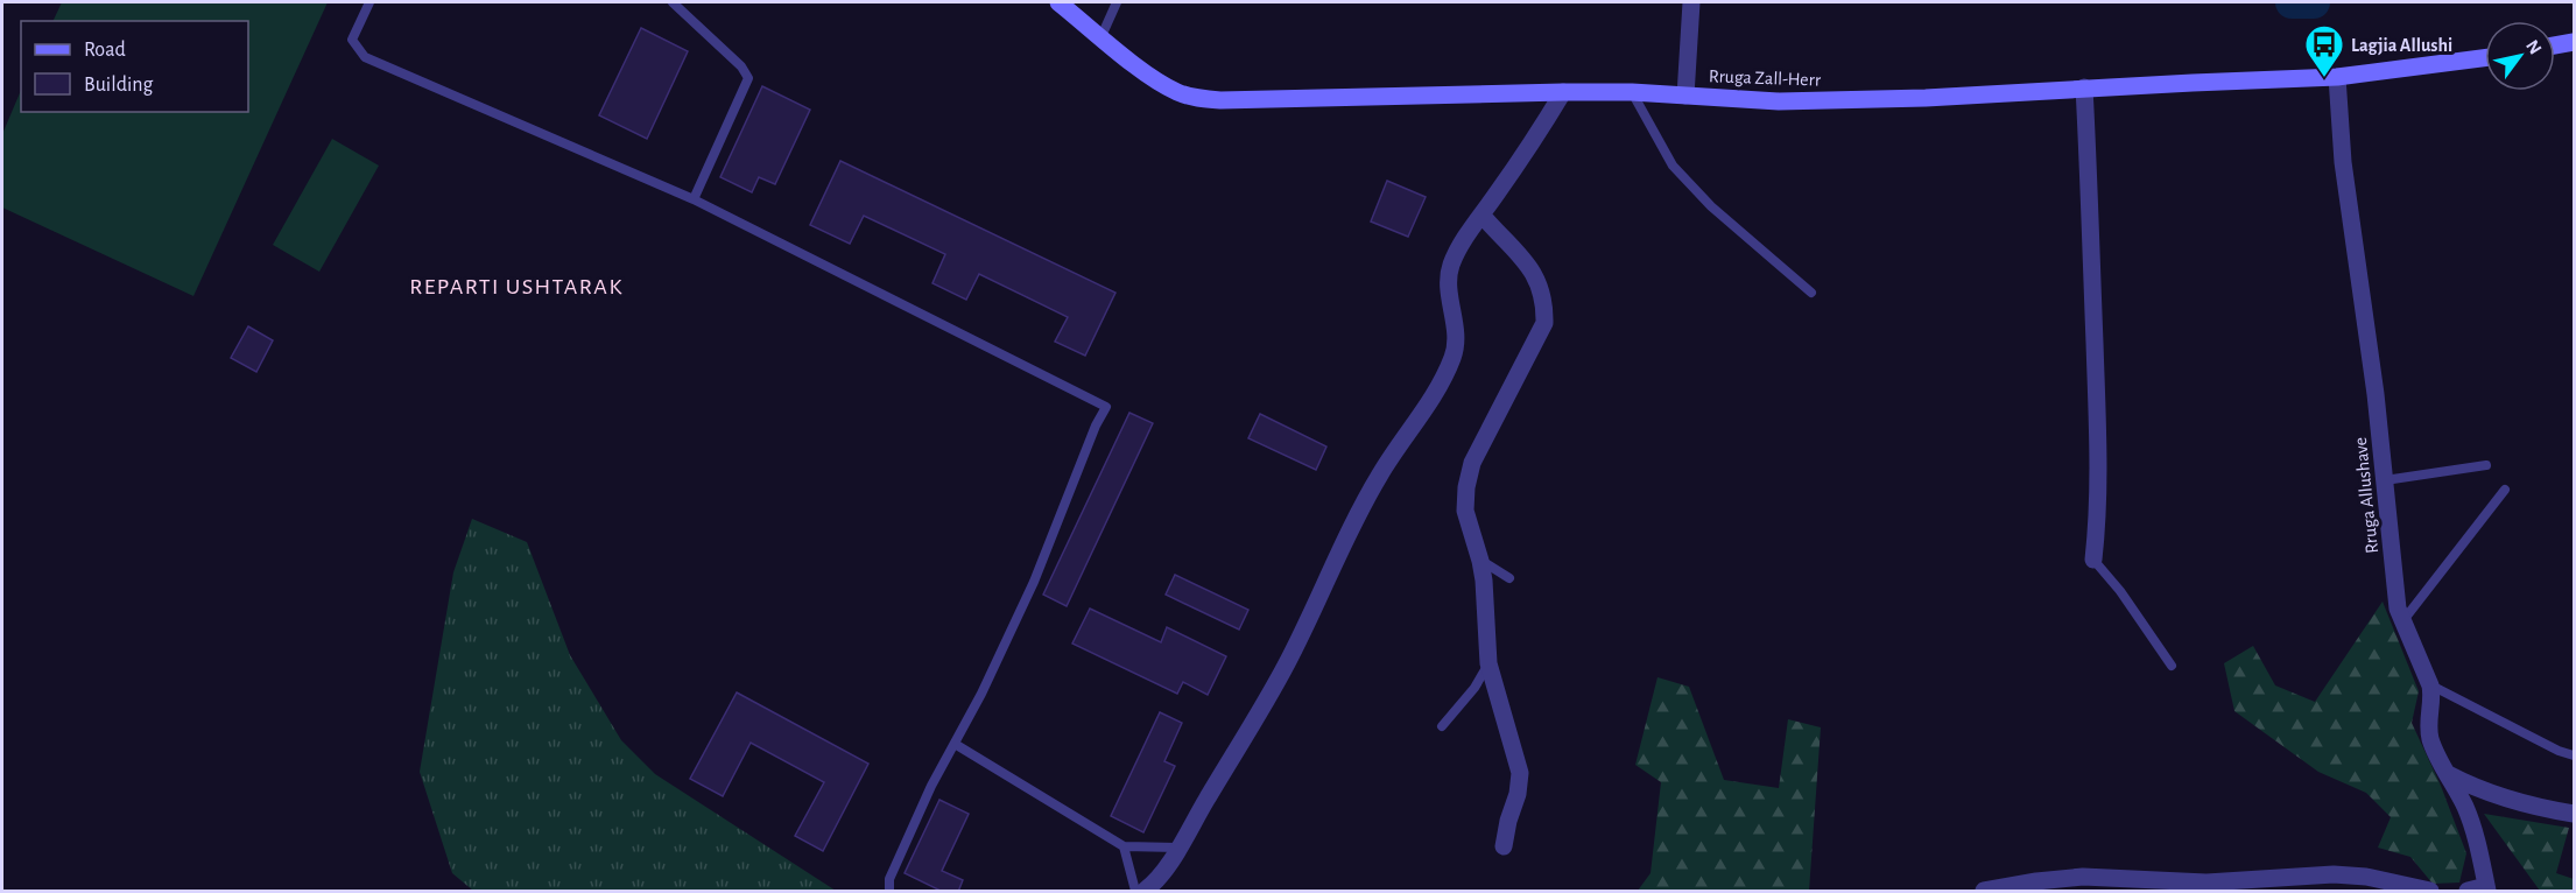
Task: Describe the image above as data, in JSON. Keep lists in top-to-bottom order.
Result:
{
  "streets": {
    "main road": ["Rruga Zall-Herr"],
    "street": ["Rruga Allushave"]
  },
  "crossings": [
    ["Rruga Zall-Herr", "Rruga Allushave"]
  ],
  "districts": ["REPARTI USHTARAK"],
  "places": {
    "bus stop": ["Lagjia Allushi"]
  },
  "legend": ["Road", "Building"],
  "north": "top right"
}
